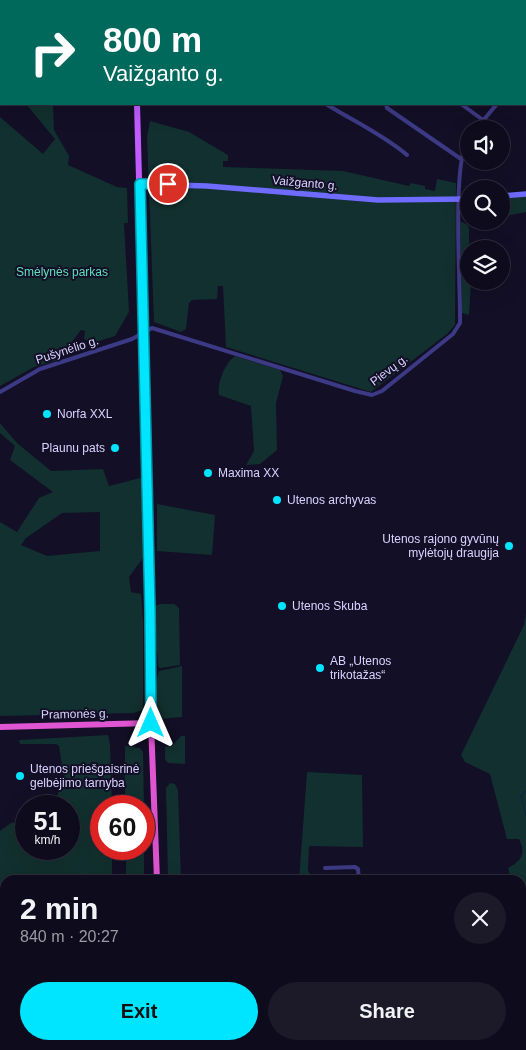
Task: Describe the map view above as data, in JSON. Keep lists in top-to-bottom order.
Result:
{
  "streets": {
    "highway": ["Pramonės g."],
    "main road": ["Vaižganto g."],
    "street": ["Pušynėlio g.", "Pievų g."]
  },
  "crossings": [
    ["Vaižganto g.", "Pievų g."],
    ["Pušynėlio g.", "Pievų g."]
  ],
  "parks": ["Smėlynės parkas"],
  "places": [
    "Norfa XXL",
    "Plaunu pats",
    "Maxima XX",
    "Utenos archyvas",
    "Utenos rajono gyvūnų mylėtojų draugija",
    "Utenos Skuba",
    "AB „Utenos trikotažas“",
    "Utenos priešgaisrinė gelbėjimo tarnyba"
  ],
  "page": {
    "turn": ["800 m", "Vaižganto g."],
    "speed": "51 km/h",
    "limit": "60",
    "heading": ["2 min", "840 m · 20:27"],
    "buttons": ["Exit", "Share"]
  }
}
